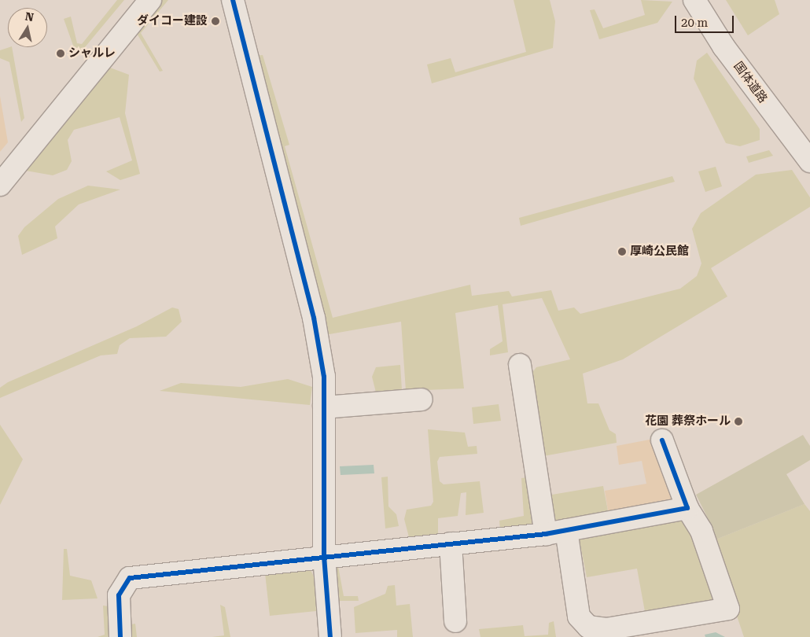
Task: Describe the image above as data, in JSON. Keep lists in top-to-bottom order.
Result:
{
  "streets": {
    "street": ["国体道路"]
  },
  "places": [
    "ダイコー建設",
    "シャルレ",
    "厚崎公民館",
    "花園 葬祭ホール"
  ],
  "scale_bar": "20 m",
  "north": "top"
}
